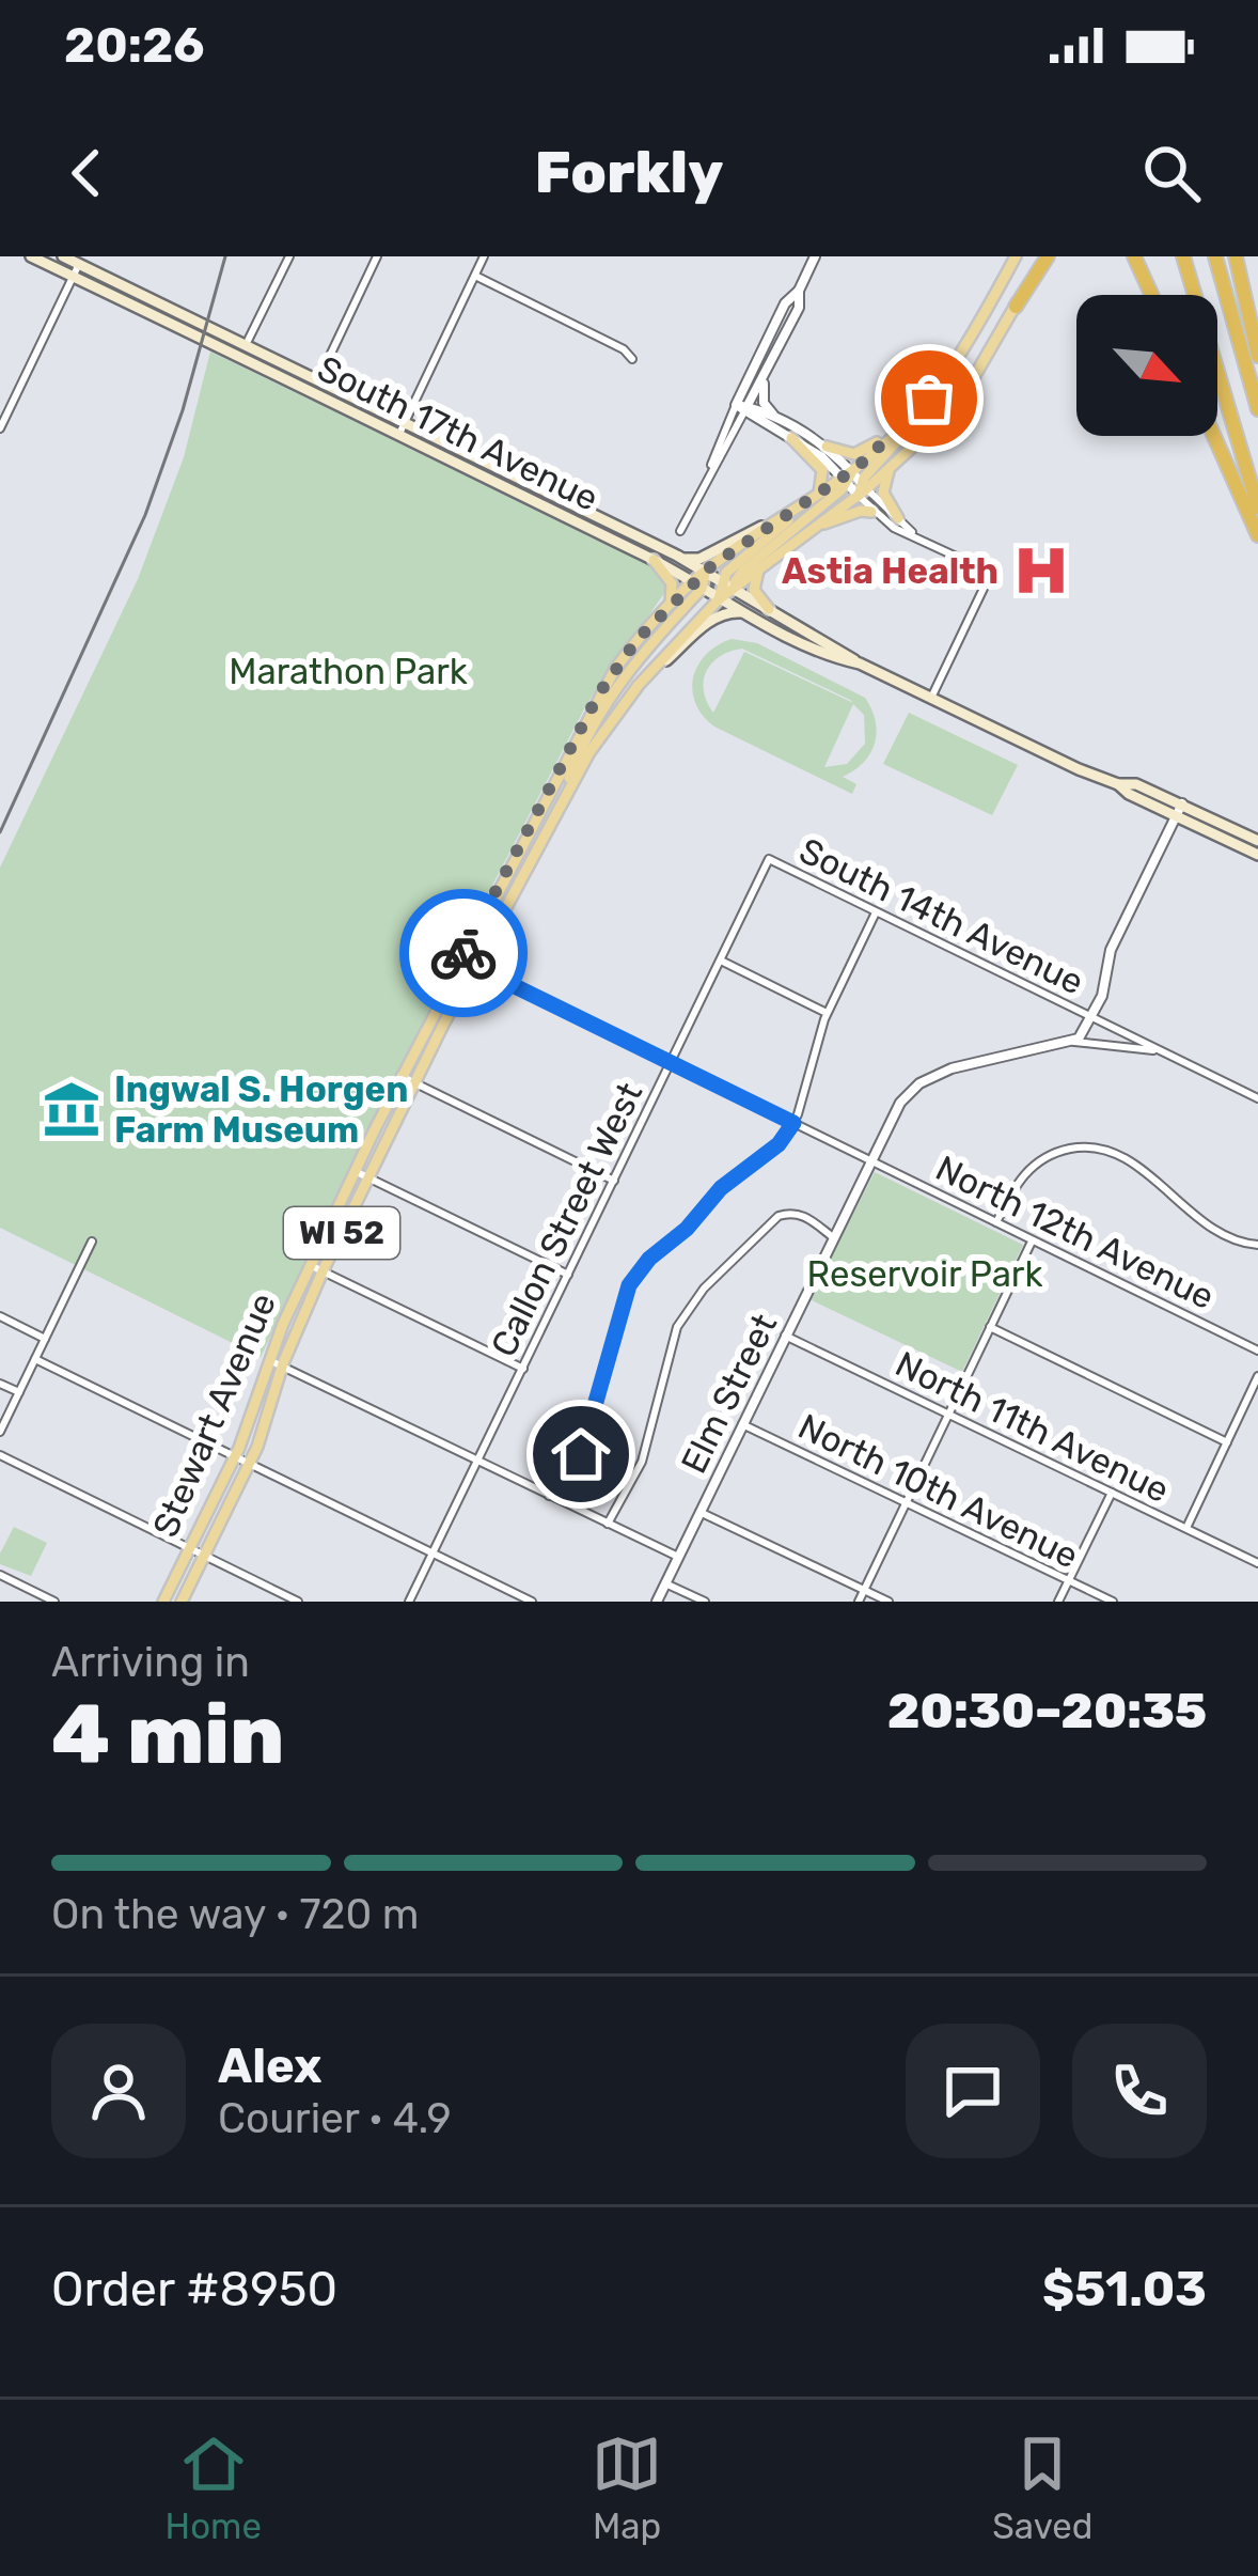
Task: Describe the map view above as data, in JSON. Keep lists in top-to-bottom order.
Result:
{
  "streets": {
    "main road": ["South 17th Avenue", "WI 52", "Stewart Avenue"],
    "street": [
      "South 14th Avenue",
      "Callon Street West",
      "North 12th Avenue",
      "Elm Street",
      "North 11th Avenue",
      "North 10th Avenue"
    ]
  },
  "crossings": [
    ["South 17th Avenue", "WI 52"],
    ["South 17th Avenue", "Stewart Avenue"],
    ["South 14th Avenue", "Callon Street West"],
    ["South 14th Avenue", "Elm Street"],
    ["Callon Street West", "North 12th Avenue"],
    ["North 12th Avenue", "Elm Street"],
    ["North 12th Avenue", "Stewart Avenue"],
    ["WI 52", "Stewart Avenue"],
    ["Elm Street", "North 11th Avenue"],
    ["Elm Street", "North 10th Avenue"]
  ],
  "parks": ["Marathon Park", "Reservoir Park"],
  "places": {
    "hospital": ["Astia Health"],
    "museum": ["Ingwal S. Horgen Farm Museum"]
  },
  "north": "bottom right",
  "page": {
    "status": "20:26",
    "header": "Forkly",
    "heading": ["4 min", "Arriving in", "20:30–20:35"],
    "panel": [
      "Alex",
      "Courier · 4.9",
      "Order #8950",
      "$51.03"
    ],
    "bar": "On the way · 720 m",
    "tabs": ["Home", "Map", "Saved"]
  }
}
